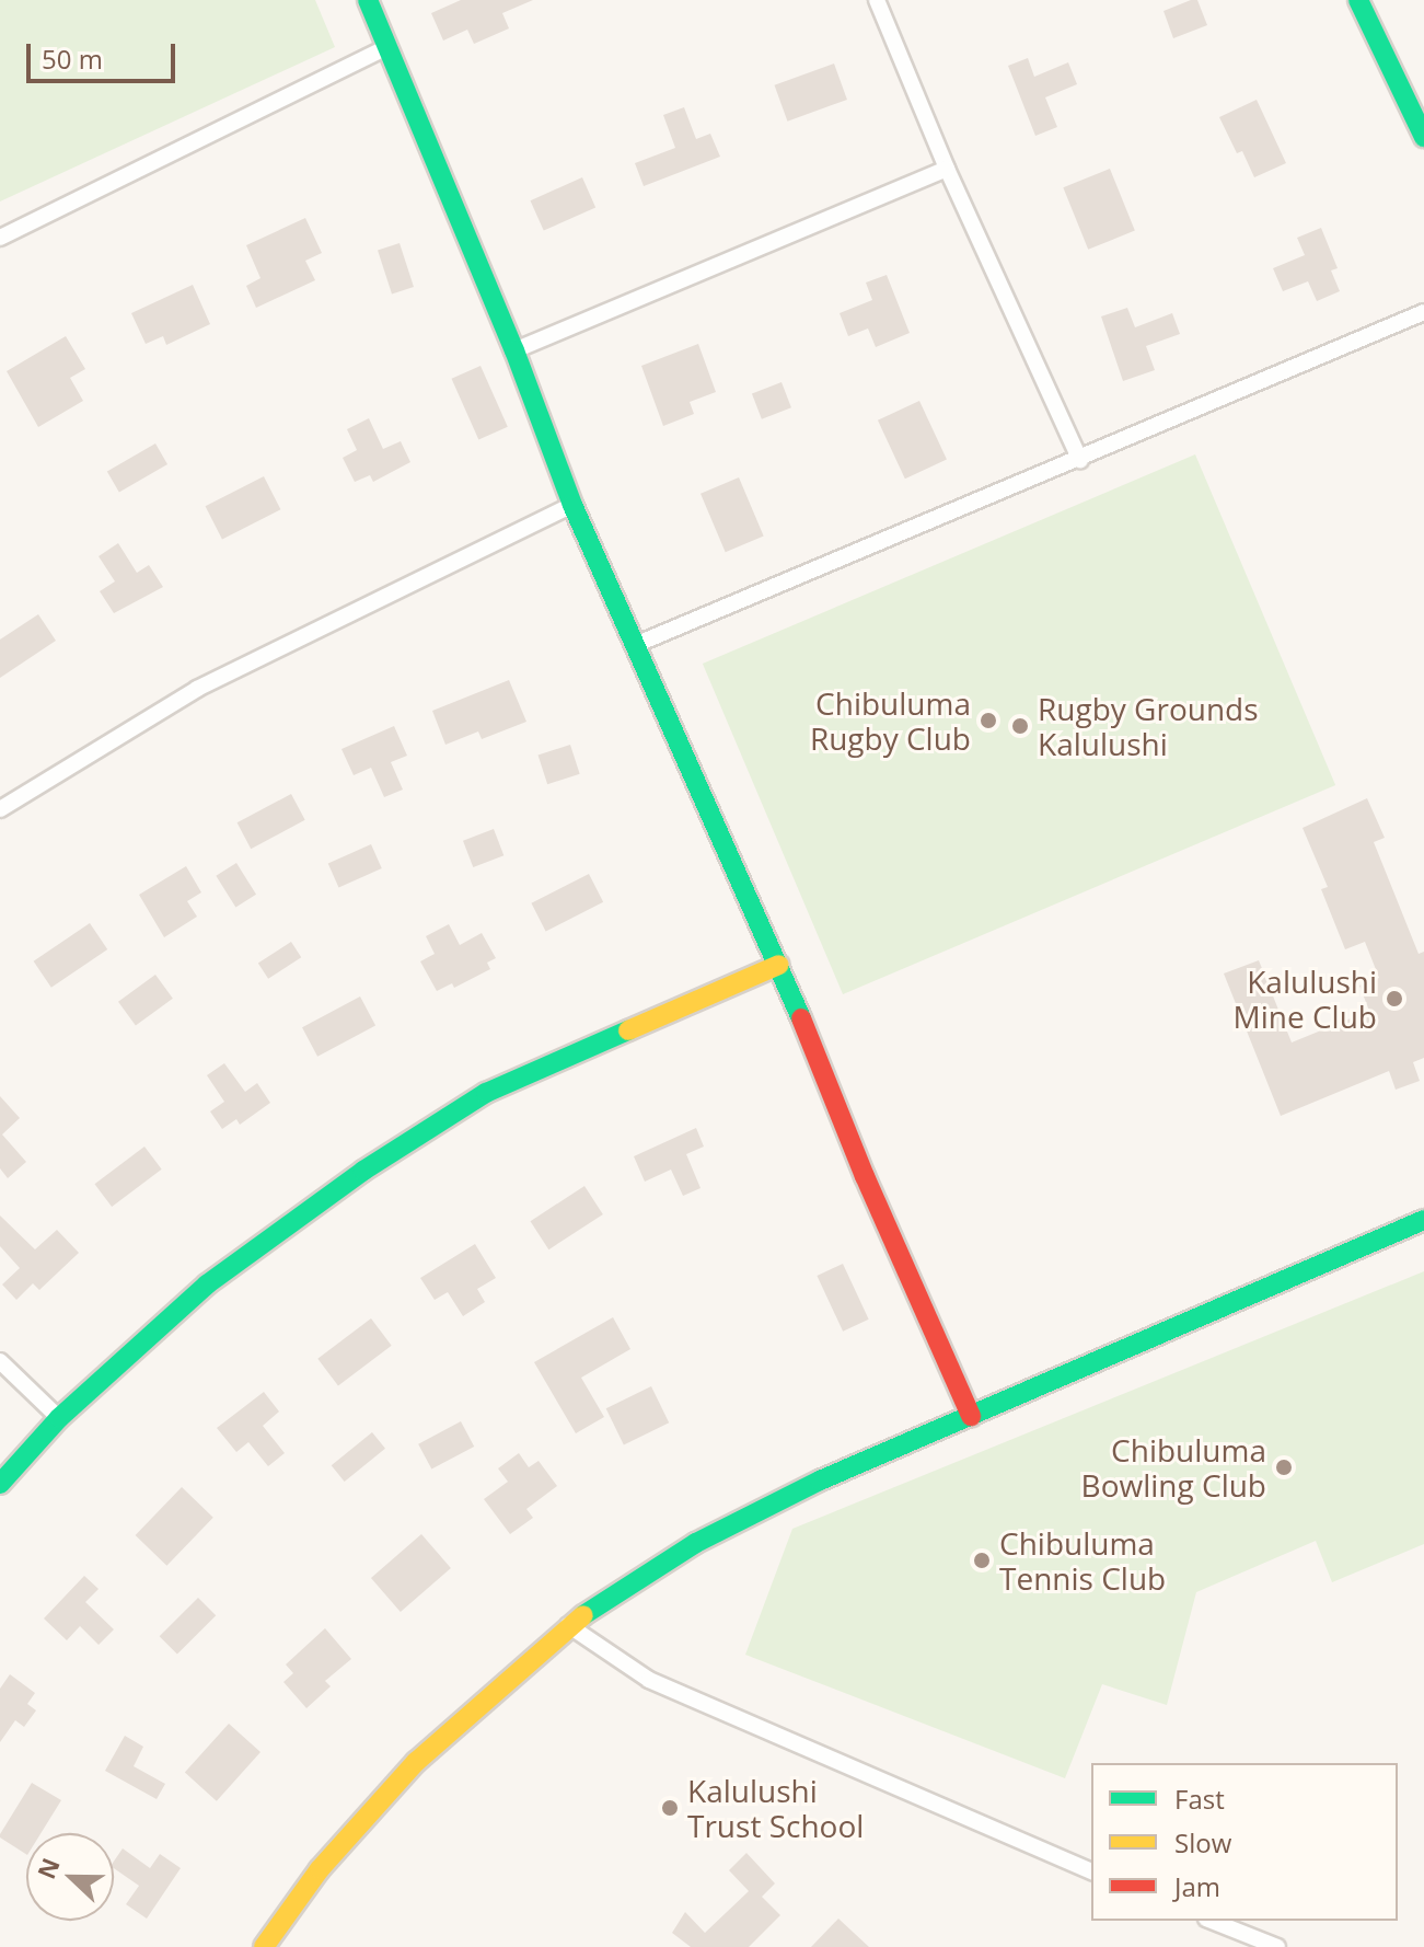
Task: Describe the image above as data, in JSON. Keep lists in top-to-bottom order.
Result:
{
  "places": [
    "Chibuluma Rugby Club",
    "Rugby Grounds Kalulushi",
    "Kalulushi Mine Club",
    "Chibuluma Bowling Club",
    "Chibuluma Tennis Club",
    "Kalulushi Trust School"
  ],
  "legend": ["Fast", "Slow", "Jam"],
  "scale_bar": "50 m",
  "north": "left"
}
